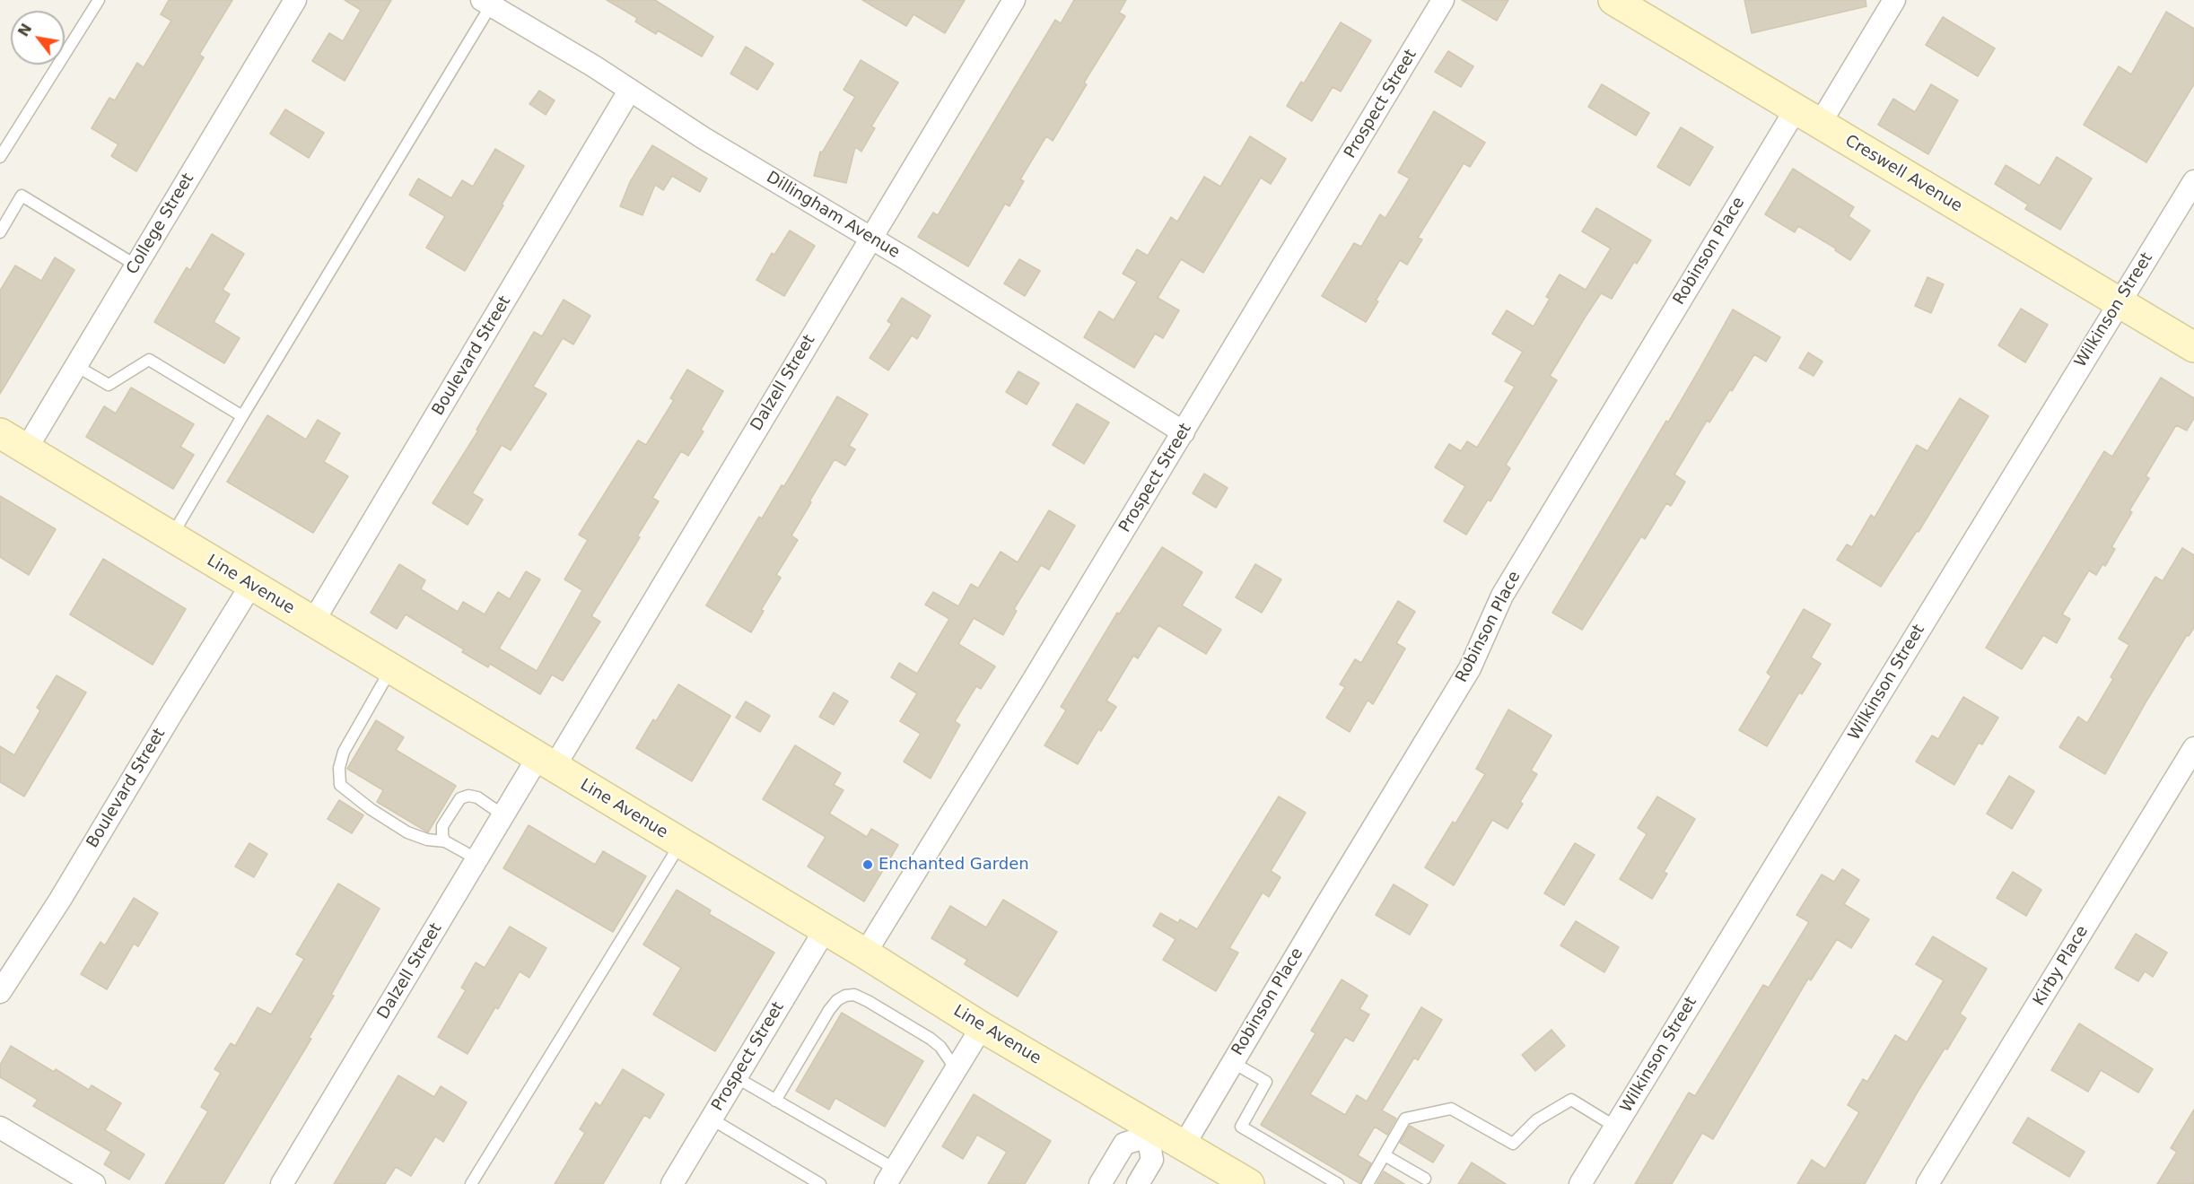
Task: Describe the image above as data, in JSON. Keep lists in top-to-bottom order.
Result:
{
  "streets": {
    "main road": ["Creswell Avenue", "Line Avenue"],
    "street": [
      "Prospect Street",
      "Dillingham Avenue",
      "College Street",
      "Robinson Place",
      "Wilkinson Street",
      "Boulevard Street",
      "Dalzell Street",
      "Kirby Place"
    ]
  },
  "crossings": [
    ["Prospect Street", "Dillingham Avenue"],
    ["Prospect Street", "Line Avenue"],
    ["Creswell Avenue", "Robinson Place"],
    ["Creswell Avenue", "Wilkinson Street"],
    ["Dillingham Avenue", "Boulevard Street"],
    ["Dillingham Avenue", "Dalzell Street"],
    ["College Street", "Line Avenue"],
    ["Robinson Place", "Line Avenue"],
    ["Boulevard Street", "Line Avenue"],
    ["Dalzell Street", "Line Avenue"]
  ],
  "places": ["Enchanted Garden"],
  "north": "top left"
}
